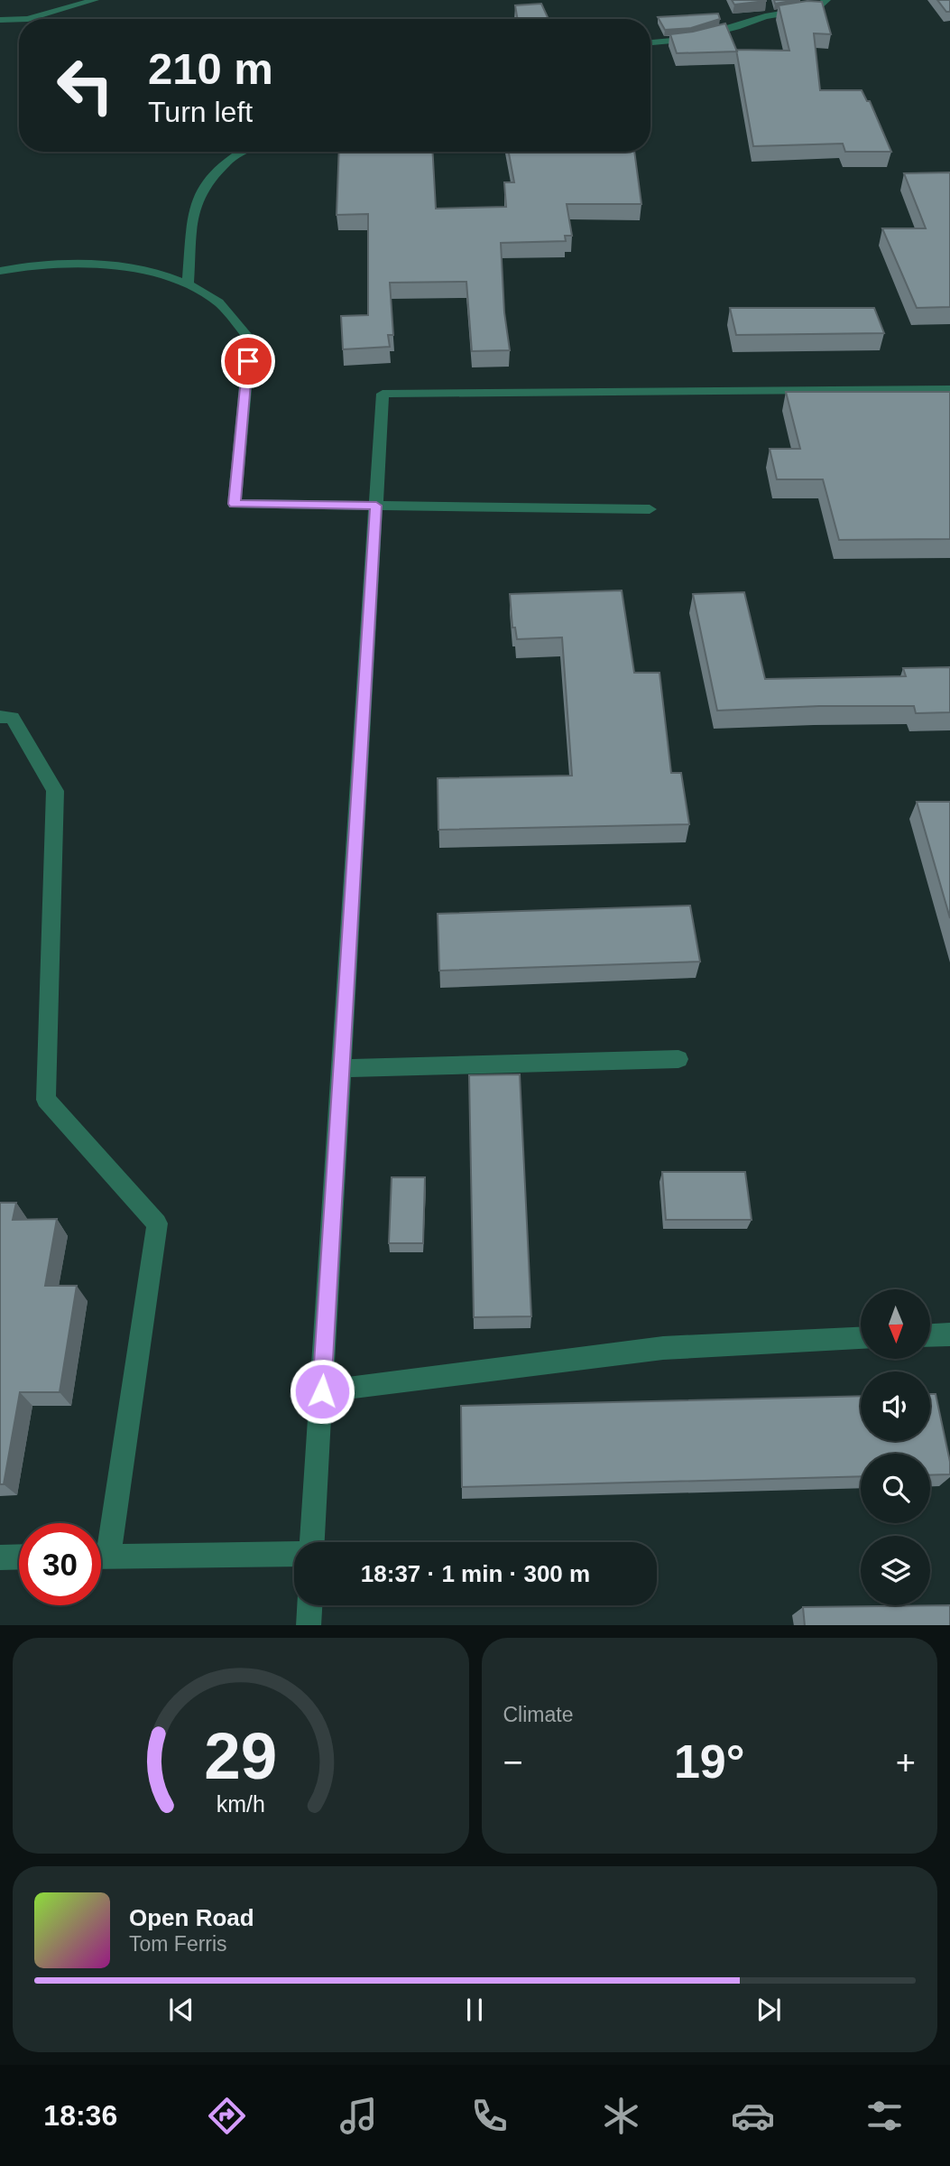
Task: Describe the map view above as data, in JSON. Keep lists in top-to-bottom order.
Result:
{
  "north": "bottom",
  "page": {
    "turn": ["210 m", "Turn left"],
    "limit": "30",
    "trip": "18:37 · 1 min · 300 m",
    "tile": "Climate",
    "heat": ["−", "19°", "+"],
    "song": ["Open Road", "Tom Ferris"],
    "tabs": "18:36",
    "gauge": ["29", "km/h"]
  }
}
